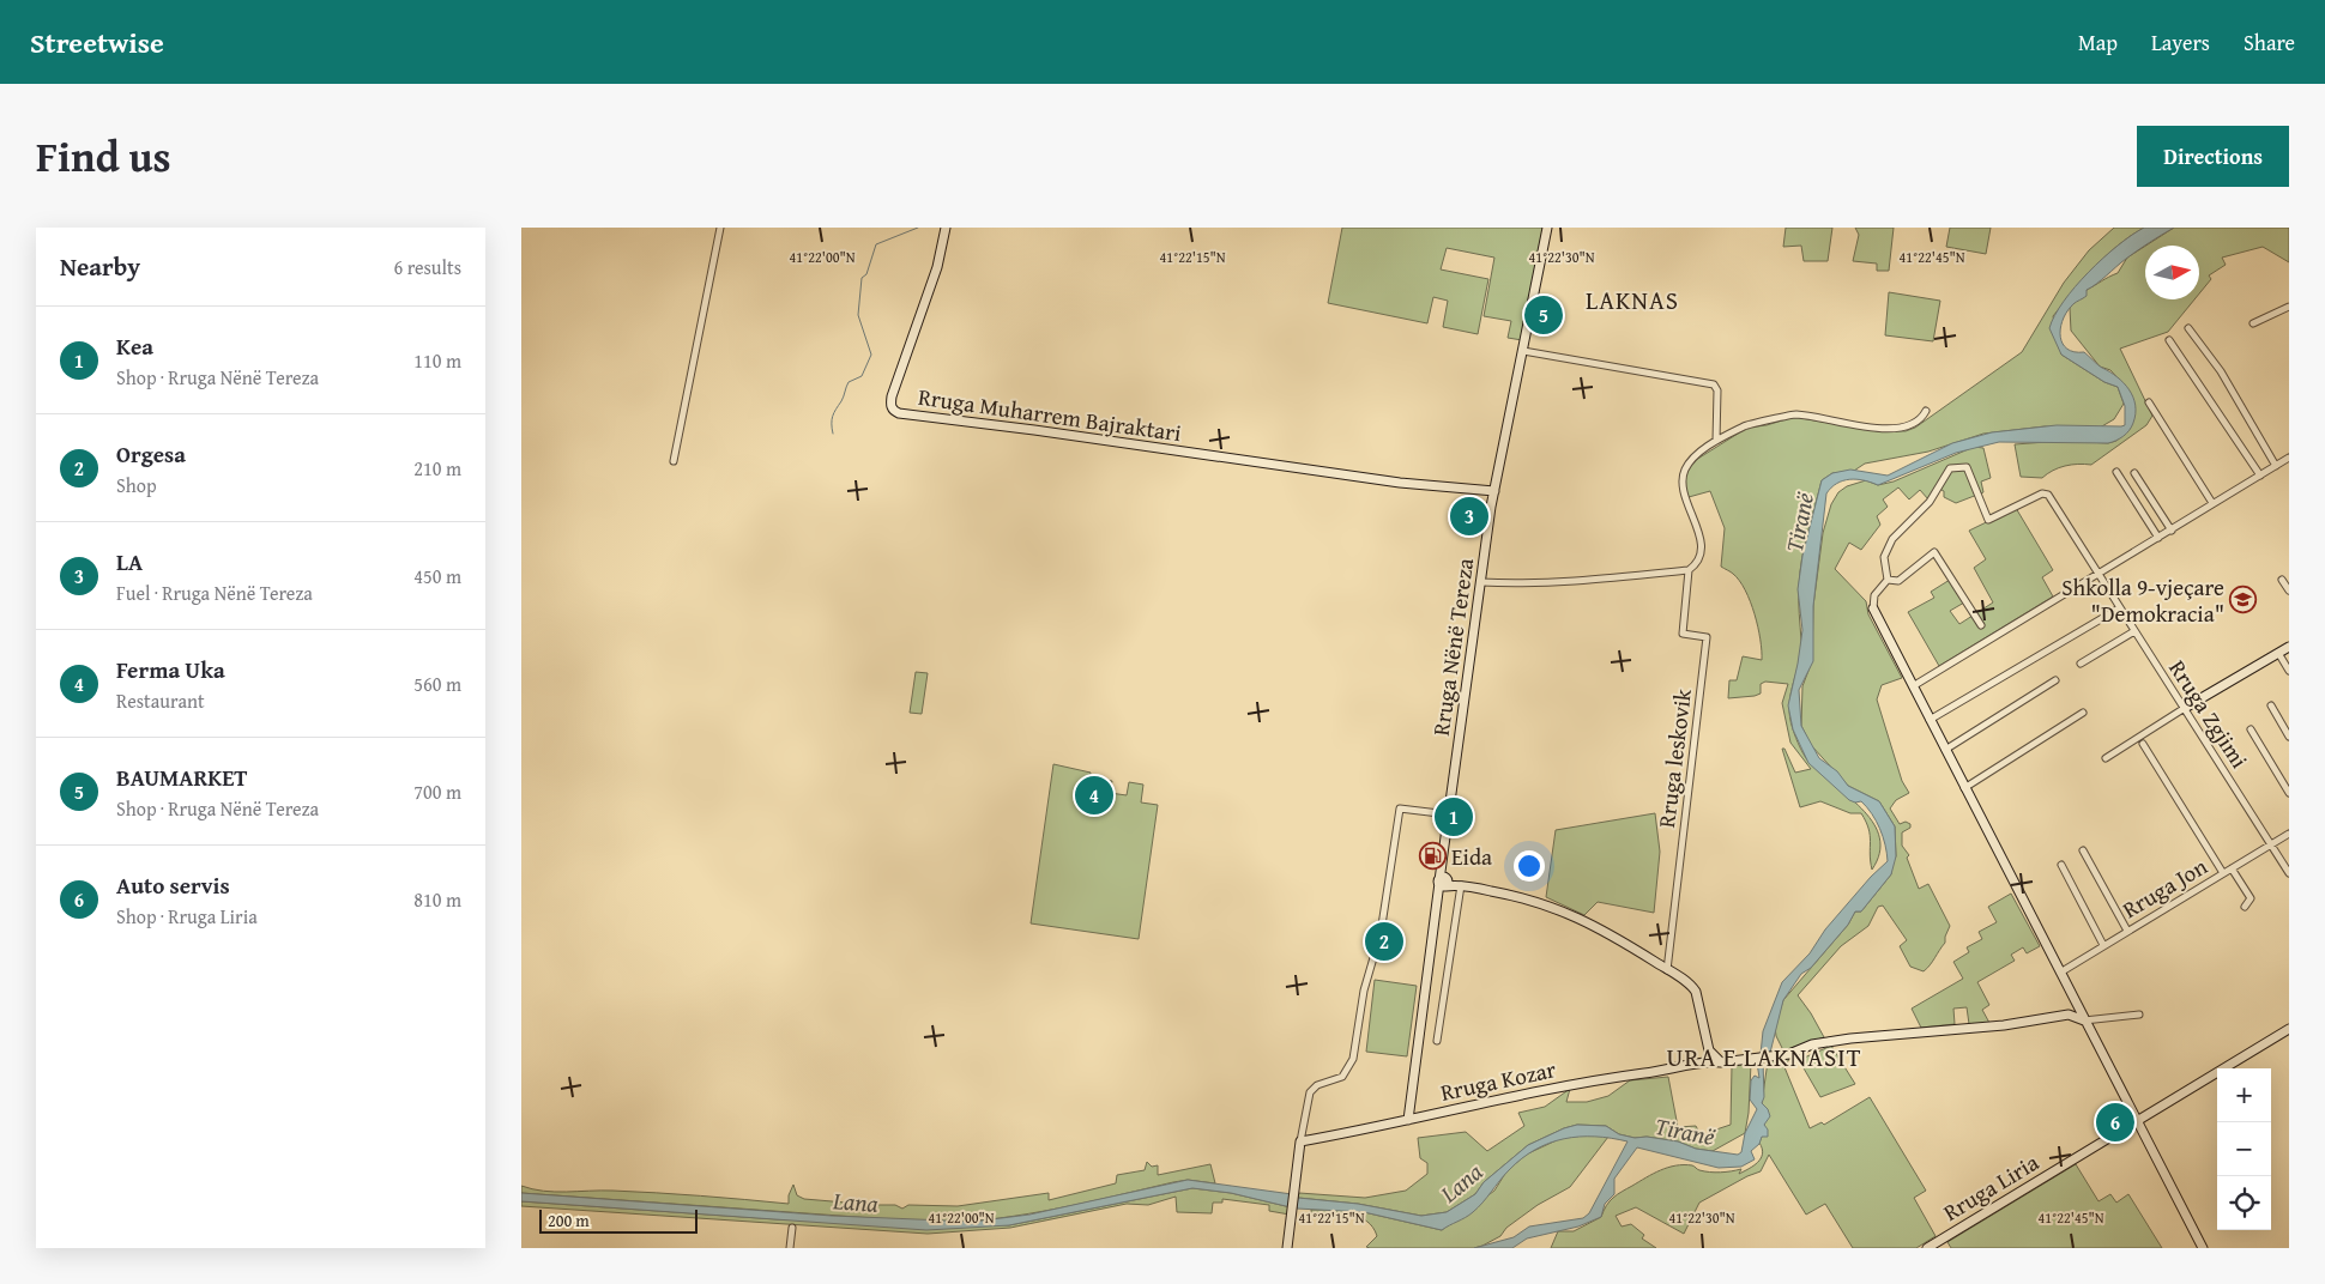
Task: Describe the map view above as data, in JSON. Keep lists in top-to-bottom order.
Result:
{
  "streets": {
    "street": [
      "Rruga Muharrem Bajraktari",
      "Rruga Nënë Tereza",
      "Rruga Zgjimi",
      "Rruga leskovik",
      "Rruga Jon",
      "Rruga Kozar",
      "Rruga Liria"
    ]
  },
  "crossings": [
    ["Rruga Muharrem Bajraktari", "Rruga Nënë Tereza"],
    ["Rruga Nënë Tereza", "Rruga Kozar"],
    ["Rruga Zgjimi", "Rruga Jon"]
  ],
  "districts": ["LAKNAS", "URA E LAKNASIT"],
  "water": ["Tiranë", "Lana"],
  "places": {
    "school or university": ["Shkolla 9-vjeçare \"Demokracia\""],
    "fuel station": ["Eida"]
  },
  "scale_bar": "200 m",
  "north": "right",
  "page": {
    "header": "Streetwise",
    "nav": ["Map", "Layers", "Share"],
    "title": "Find us",
    "buttons": "Directions",
    "heading": ["Nearby", "6 results"],
    "pins": [
      "5",
      "3",
      "4",
      "1",
      "2",
      "6"
    ],
    "list": [
      {
        "mark": "1",
        "name": "Kea",
        "note": "Shop · Rruga Nënë Tereza",
        "value": "110 m"
      },
      {
        "mark": "2",
        "name": "Orgesa",
        "note": "Shop",
        "value": "210 m"
      },
      {
        "mark": "3",
        "name": "LA",
        "note": "Fuel · Rruga Nënë Tereza",
        "value": "450 m"
      },
      {
        "mark": "4",
        "name": "Ferma Uka",
        "note": "Restaurant",
        "value": "560 m"
      },
      {
        "mark": "5",
        "name": "BAUMARKET",
        "note": "Shop · Rruga Nënë Tereza",
        "value": "700 m"
      },
      {
        "mark": "6",
        "name": "Auto servis",
        "note": "Shop · Rruga Liria",
        "value": "810 m"
      }
    ],
    "map_buttons": ["+", "−"],
    "scale": "200 m"
  },
  "coordinates": [
    "41°22'00\"N",
    "41°22'15\"N",
    "41°22'30\"N",
    "41°22'45\"N"
  ]
}
